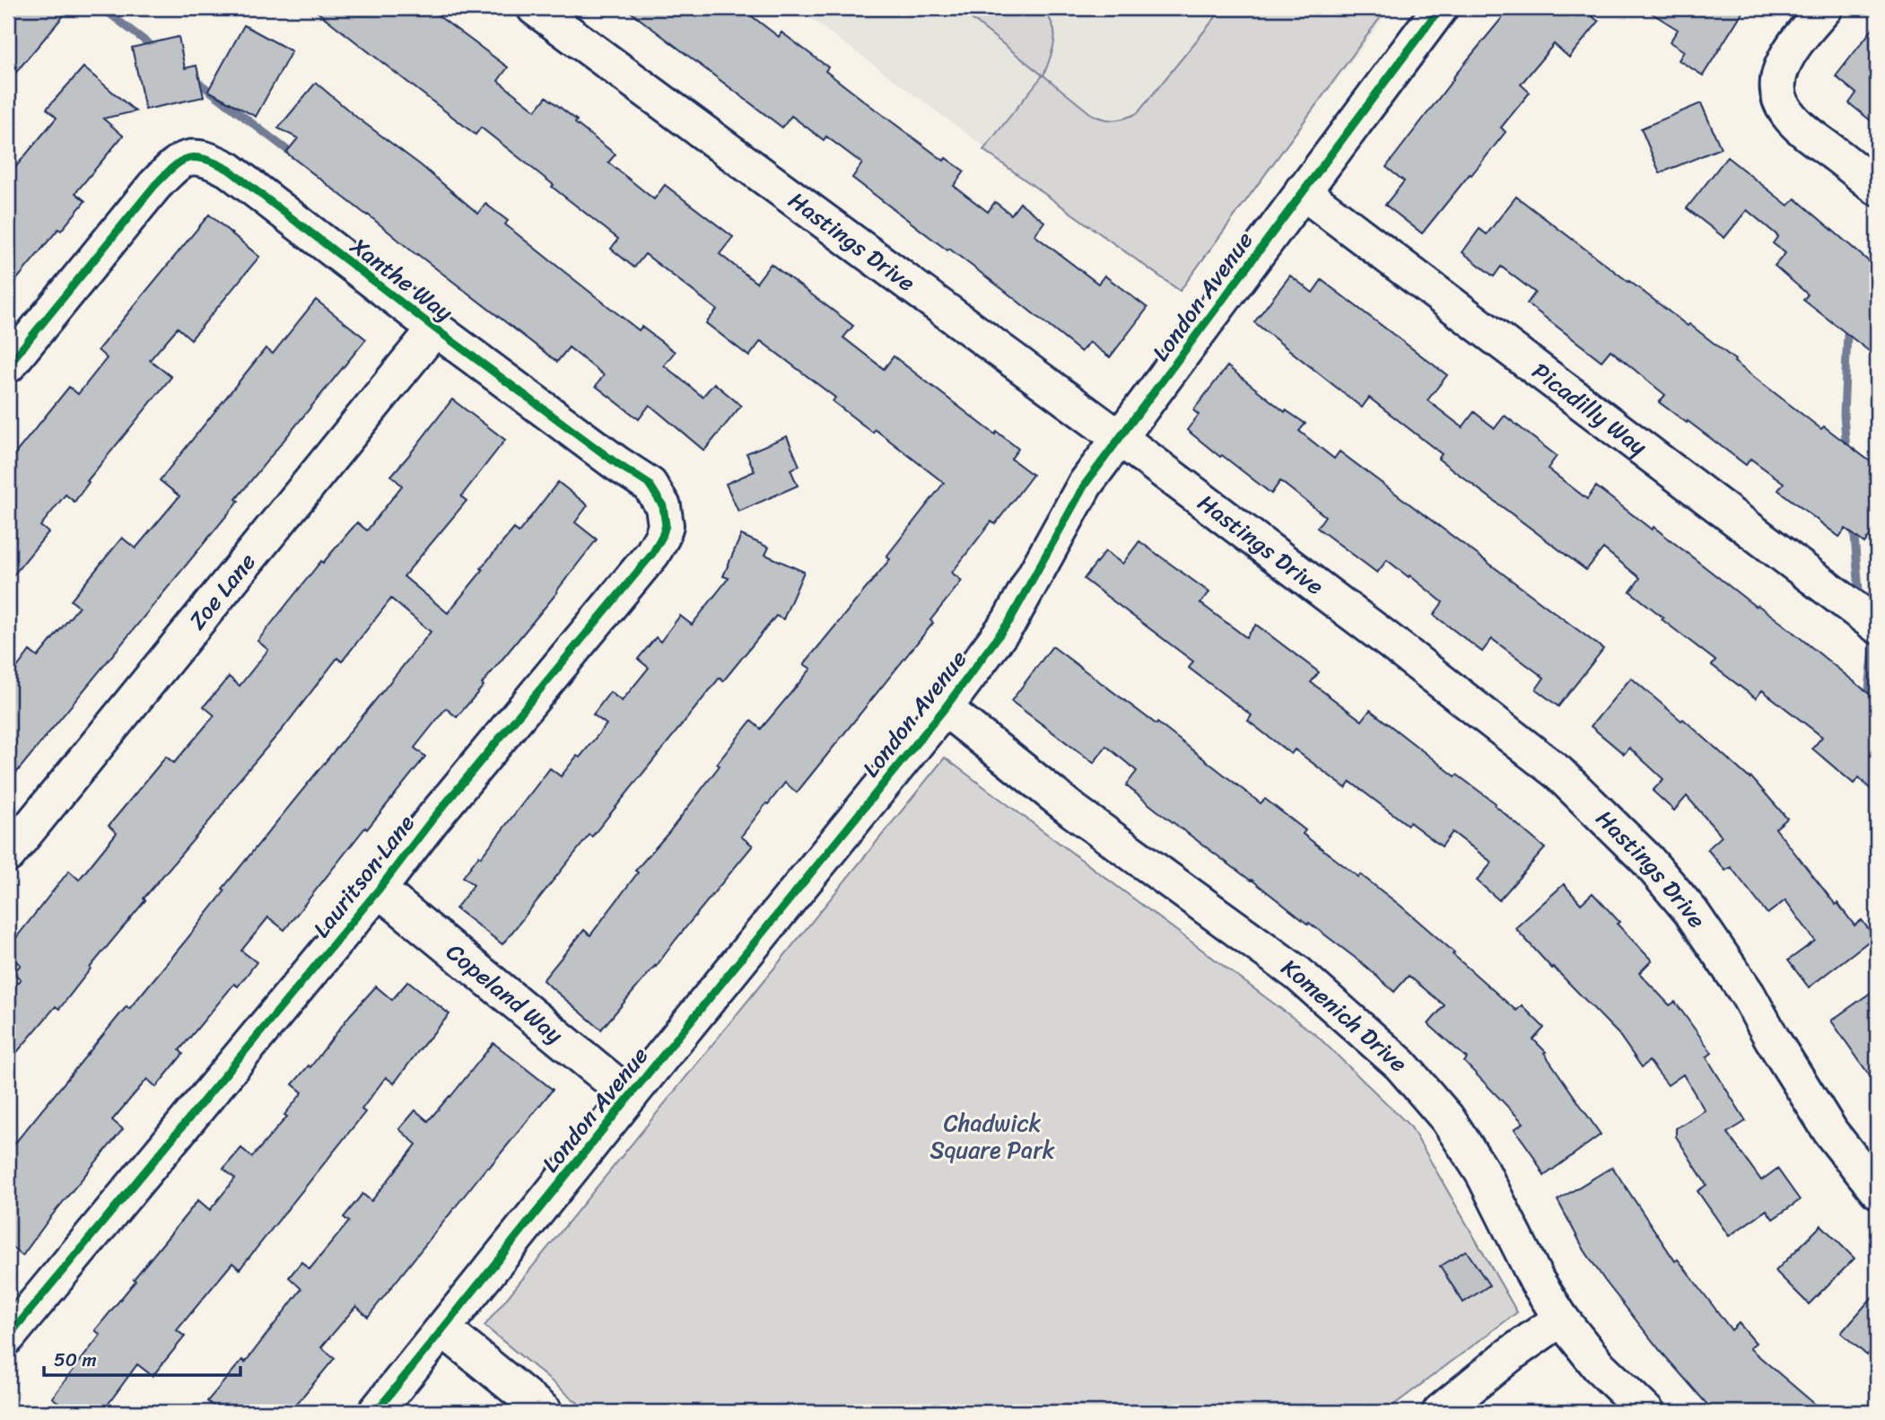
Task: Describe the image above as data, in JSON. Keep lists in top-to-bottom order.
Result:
{
  "streets": {
    "street": [
      "Hastings Drive",
      "Xanthe Way",
      "London Avenue",
      "Picadilly Way",
      "Zoe Lane",
      "Lauritson Lane",
      "Copeland Way",
      "Komenich Drive"
    ]
  },
  "crossings": [
    ["Hastings Drive", "London Avenue"],
    ["Xanthe Way", "Zoe Lane"],
    ["Xanthe Way", "Lauritson Lane"],
    ["London Avenue", "Picadilly Way"],
    ["London Avenue", "Copeland Way"],
    ["London Avenue", "Komenich Drive"],
    ["Lauritson Lane", "Copeland Way"]
  ],
  "parks": ["Chadwick Square Park"],
  "scale_bar": "50 m"
}
